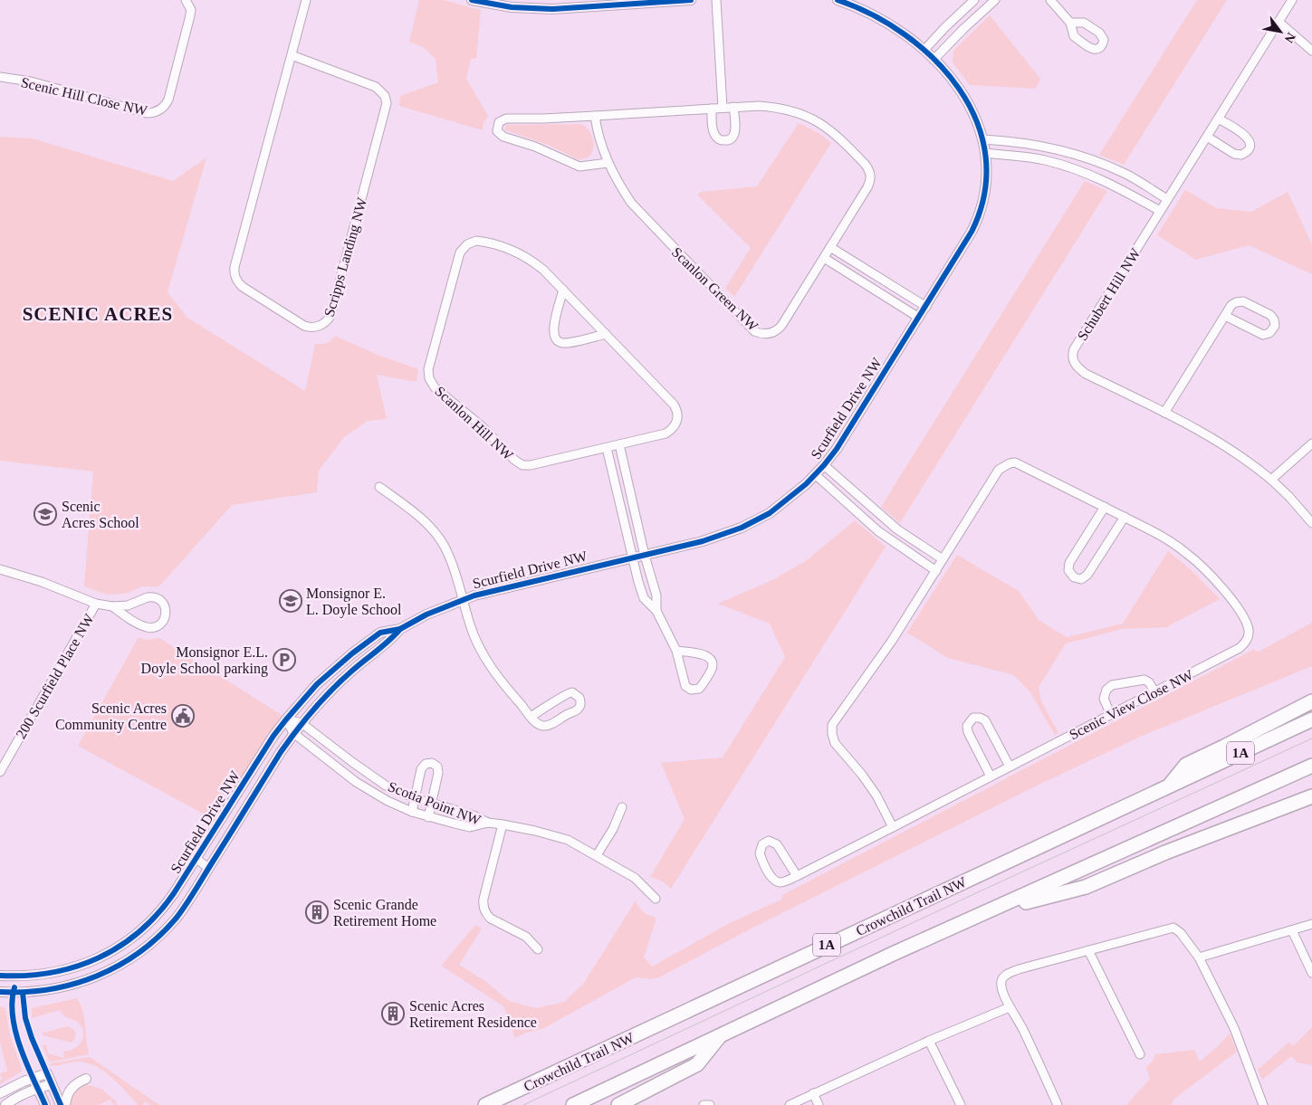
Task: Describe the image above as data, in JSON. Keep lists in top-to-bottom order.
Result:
{
  "streets": {
    "highway": ["1A", "Crowchild Trail NW"],
    "street": [
      "Scenic Hill Close NW",
      "Scripps Landing NW",
      "Scanlon Green NW",
      "Schubert Hill NW",
      "Scurfield Drive NW",
      "Scanlon Hill NW",
      "200 Scurfield Place NW",
      "Scenic View Close NW",
      "Scotia Point NW"
    ]
  },
  "crossings": [
    ["Scurfield Drive NW", "Scotia Point NW"]
  ],
  "districts": ["SCENIC ACRES"],
  "places": {
    "school or university": ["Scenic Acres School", "Monsignor E. L. Doyle School"],
    "parking": ["Monsignor E.L. Doyle School parking"],
    "public building": ["Scenic Acres Community Centre"],
    "building": ["Scenic Grande Retirement Home", "Scenic Acres Retirement Residence"]
  },
  "north": "bottom right"
}
